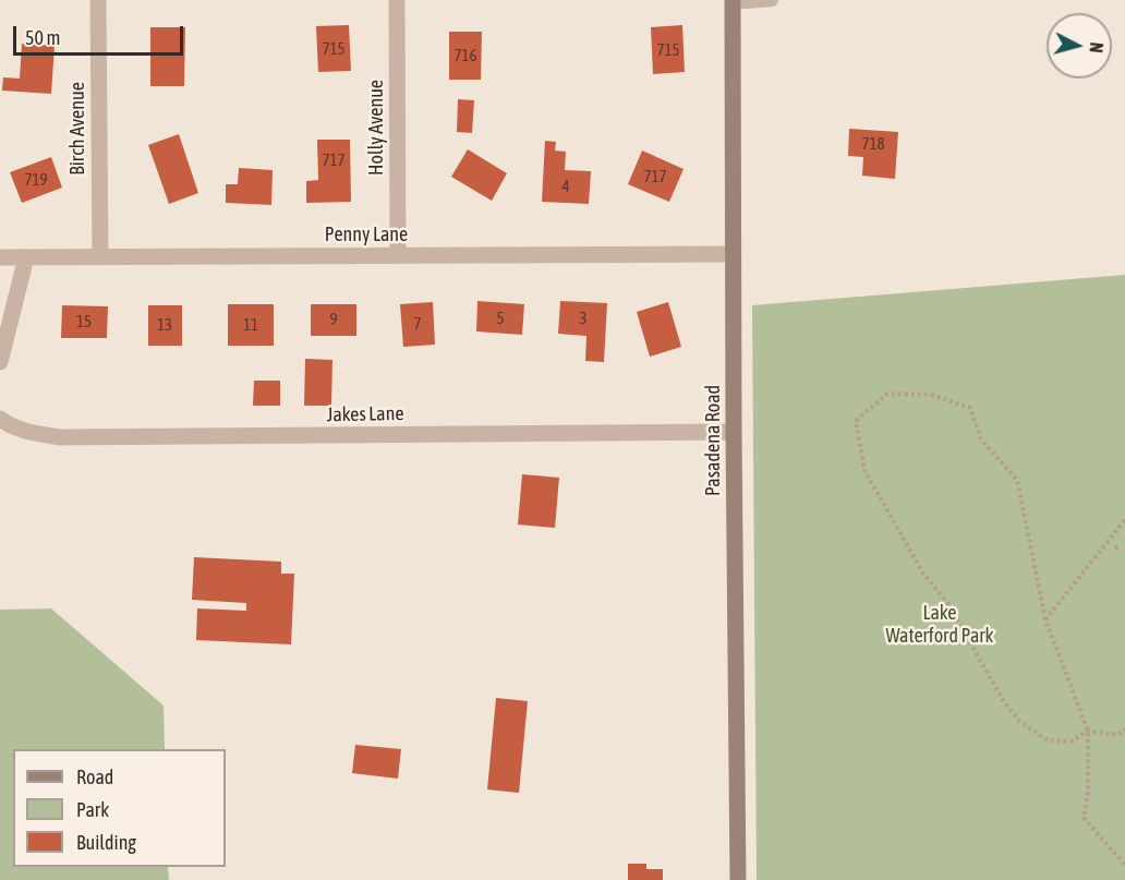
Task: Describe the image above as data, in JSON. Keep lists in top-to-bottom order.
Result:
{
  "streets": {
    "main road": ["Pasadena Road"],
    "street": [
      "Holly Avenue",
      "Birch Avenue",
      "Penny Lane",
      "Jakes Lane"
    ]
  },
  "crossings": [
    ["Holly Avenue", "Penny Lane"],
    ["Birch Avenue", "Penny Lane"],
    ["Penny Lane", "Pasadena Road"],
    ["Jakes Lane", "Pasadena Road"]
  ],
  "parks": ["Lake Waterford Park"],
  "house_numbers": [
    "715",
    "715",
    "716",
    "718",
    "717",
    "717",
    "719",
    "4",
    "5",
    "3",
    "9",
    "15",
    "7",
    "13",
    "11"
  ],
  "legend": ["Road", "Park", "Building"],
  "scale_bar": "50 m",
  "north": "right"
}
